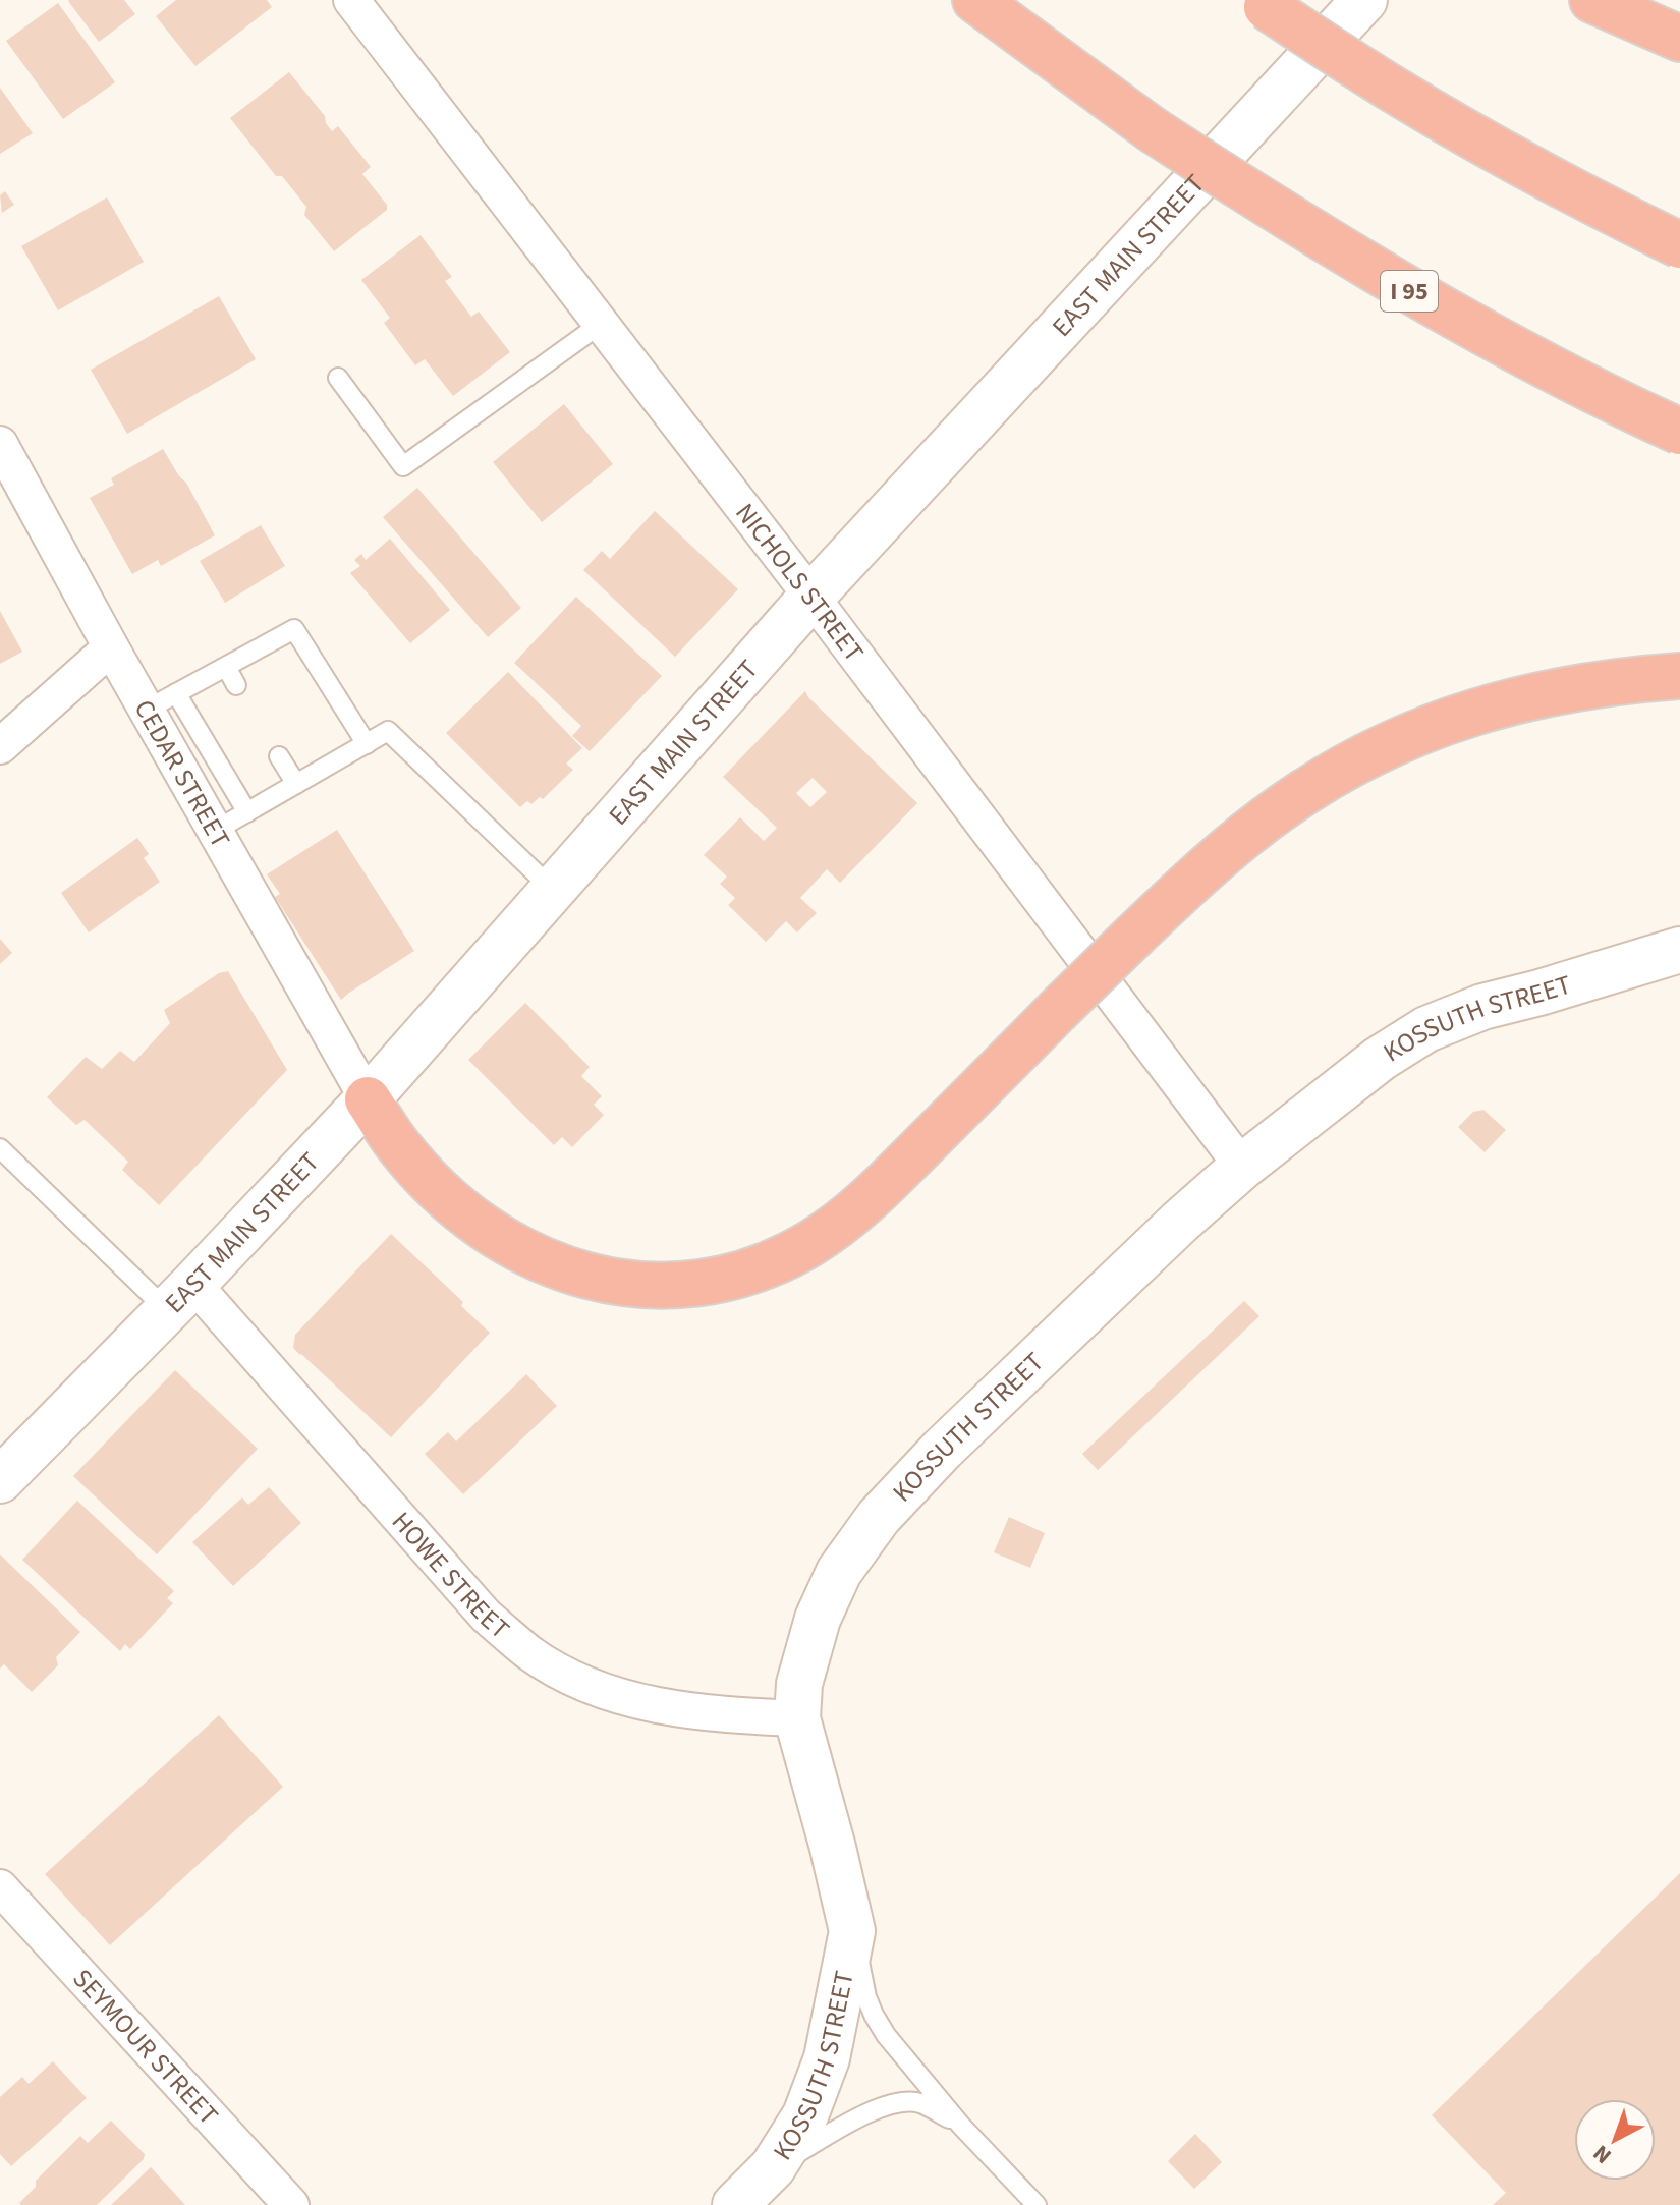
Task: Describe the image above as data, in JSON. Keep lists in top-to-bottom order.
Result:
{
  "streets": {
    "highway": ["I 95"],
    "main road": ["EAST MAIN STREET", "KOSSUTH STREET"],
    "street": [
      "NICHOLS STREET",
      "CEDAR STREET",
      "HOWE STREET",
      "SEYMOUR STREET"
    ]
  },
  "crossings": [
    ["EAST MAIN STREET", "NICHOLS STREET"],
    ["EAST MAIN STREET", "CEDAR STREET"],
    ["EAST MAIN STREET", "HOWE STREET"],
    ["NICHOLS STREET", "KOSSUTH STREET"],
    ["KOSSUTH STREET", "HOWE STREET"]
  ],
  "north": "bottom left"
}
